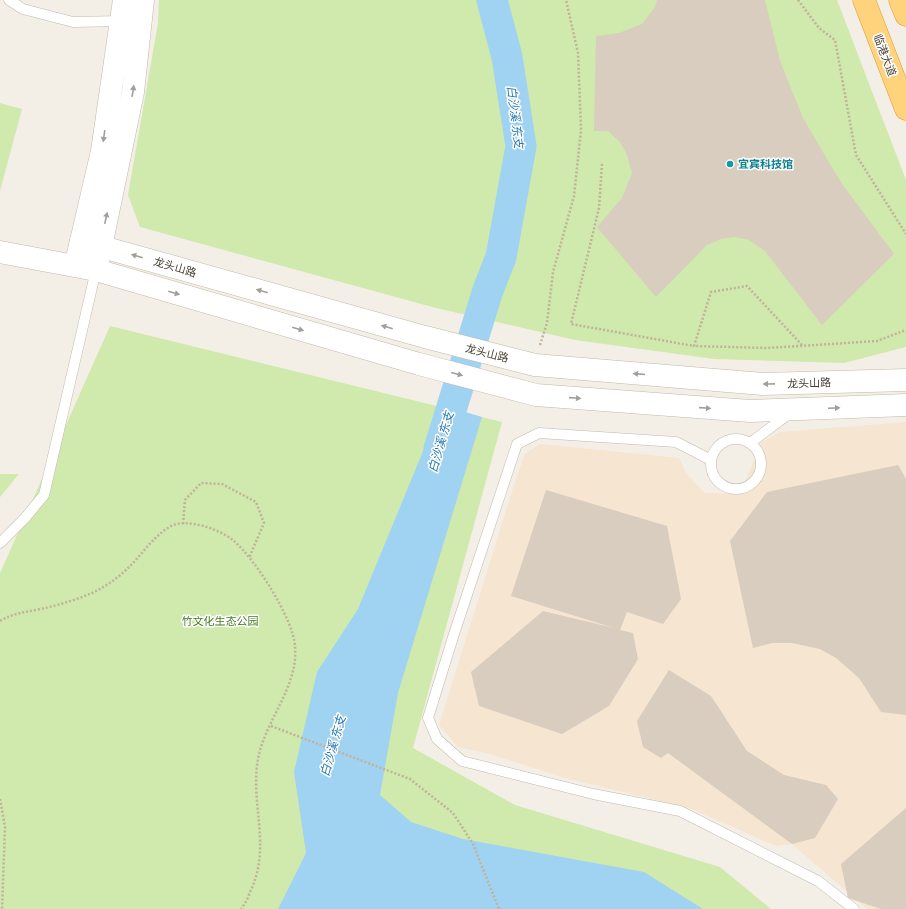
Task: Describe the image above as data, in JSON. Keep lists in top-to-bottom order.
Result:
{
  "streets": {
    "highway": ["临港大道"],
    "street": ["龙头山路"]
  },
  "water": ["白沙溪 东支"],
  "parks": ["竹文化生态公园"],
  "places": ["宜宾科技馆"]
}
